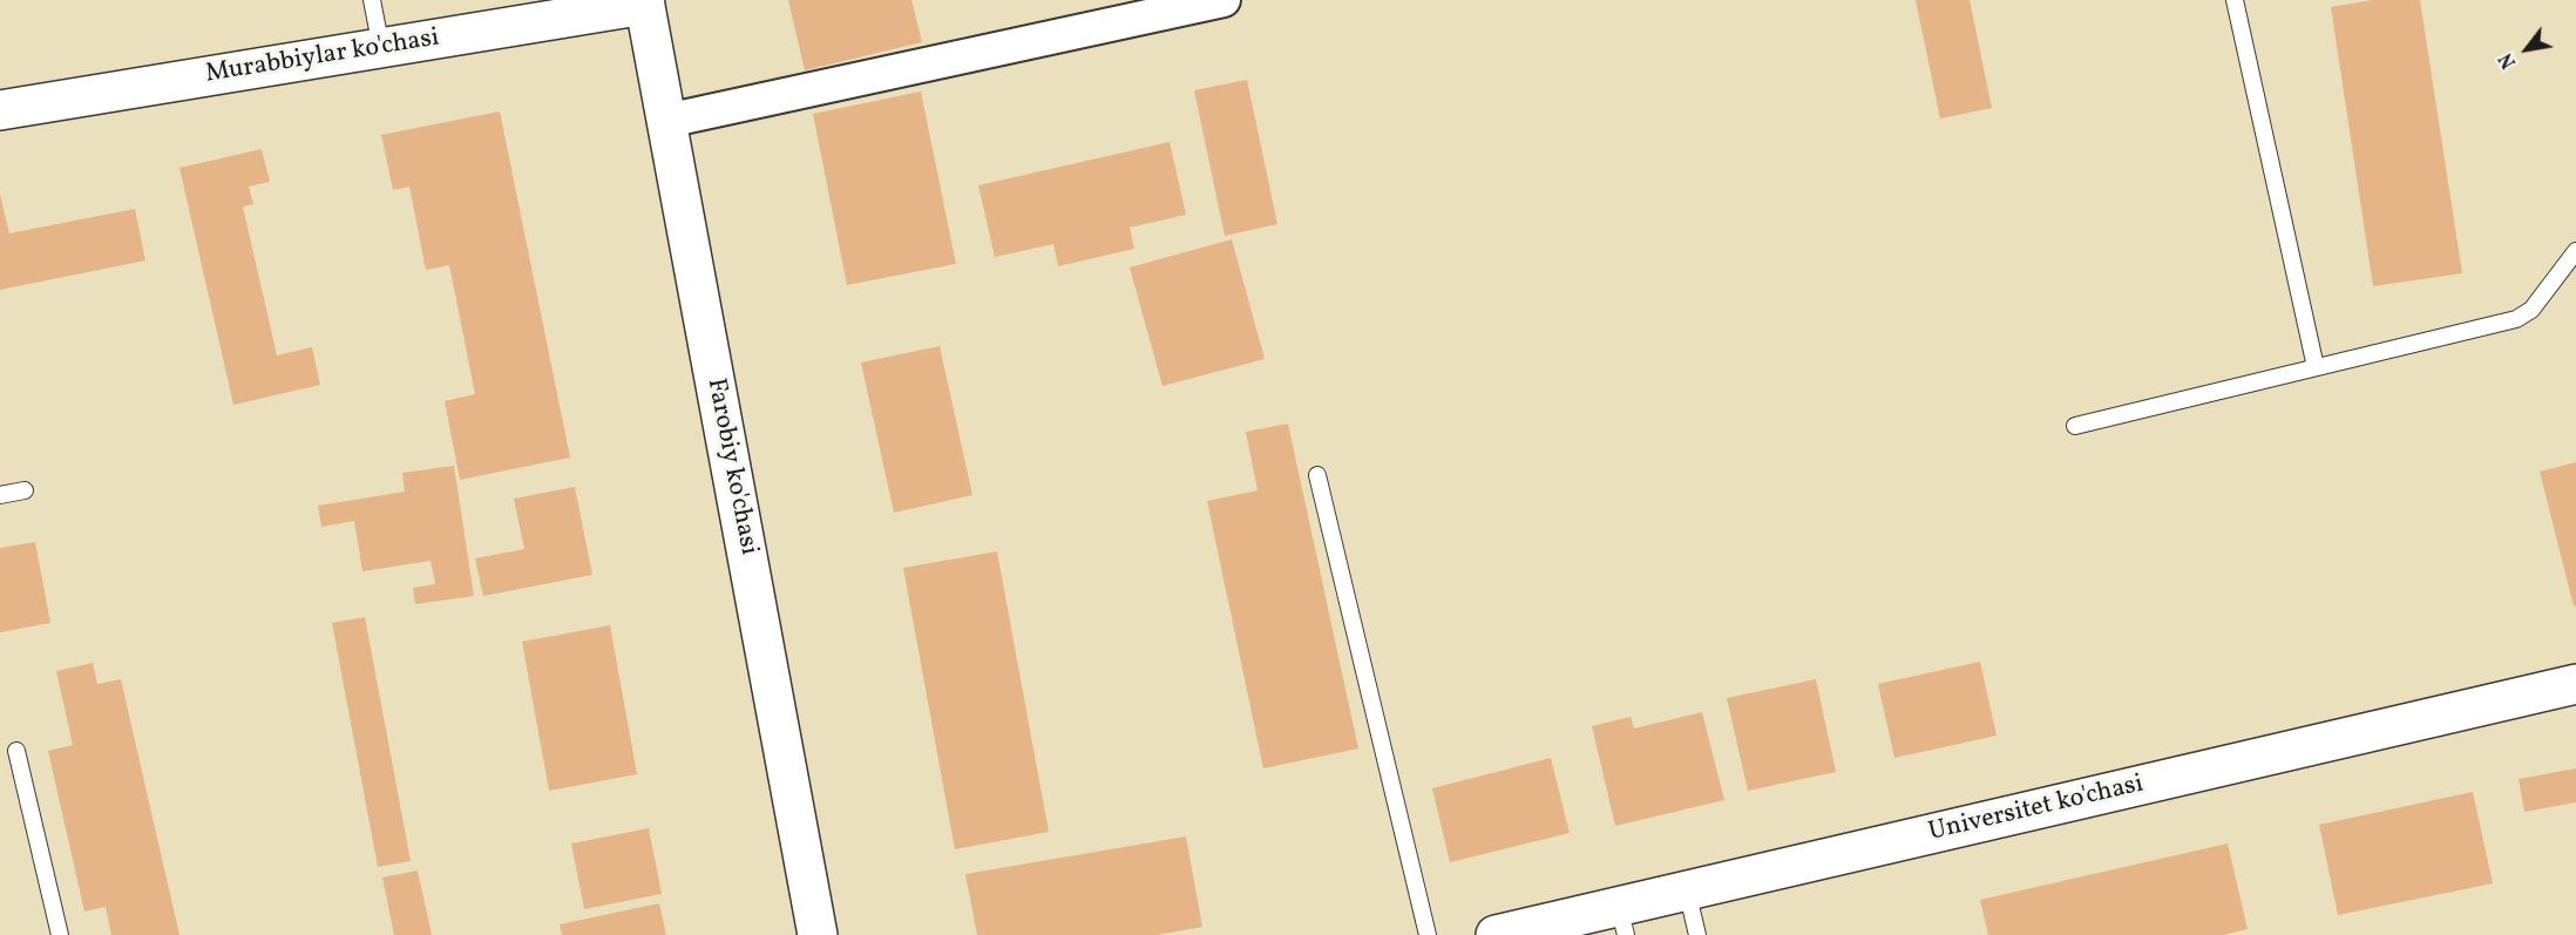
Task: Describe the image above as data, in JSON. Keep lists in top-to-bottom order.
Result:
{
  "streets": {
    "main road": ["Murabbiylar ko'chasi", "Farobiy ko'chasi", "Universitet ko'chasi"]
  },
  "crossings": [
    ["Murabbiylar ko'chasi", "Farobiy ko'chasi"]
  ],
  "north": "bottom left"
}
